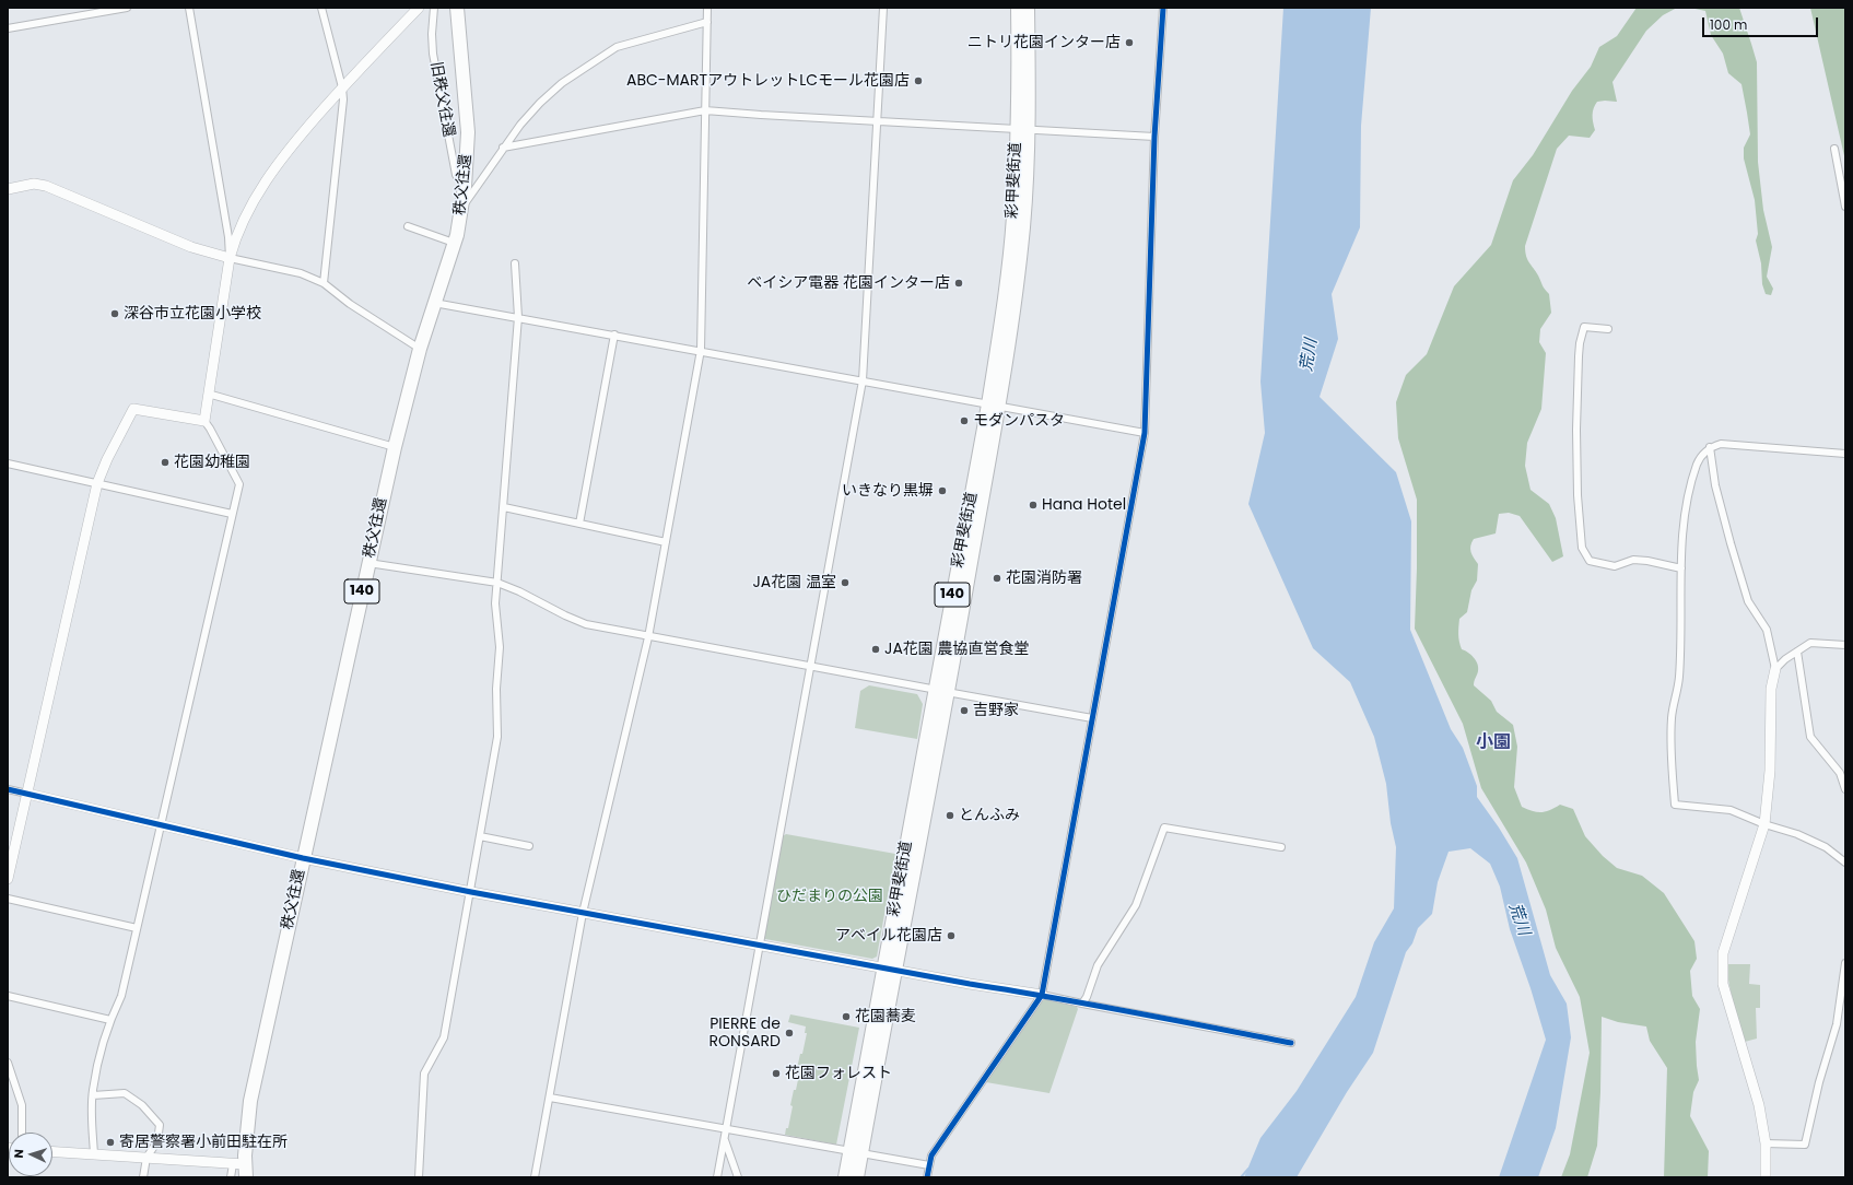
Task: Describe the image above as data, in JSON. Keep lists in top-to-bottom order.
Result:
{
  "streets": {
    "highway": ["彩甲斐街道", "秩父往還", "140"],
    "street": ["旧秩父往還"]
  },
  "crossings": [
    ["旧秩父往還", "秩父往還"]
  ],
  "districts": ["小園"],
  "water": ["荒川"],
  "parks": ["ひだまりの公園"],
  "places": [
    "ニトリ花園インター店",
    "ABC-MARTアウトレットLCモール花園店",
    "ベイシア電器 花園インター店",
    "深谷市立花園小学校",
    "モダンパスタ",
    "花園幼稚園",
    "いきなり黒塀",
    "Hana Hotel",
    "花園消防署",
    "JA花園 温室",
    "JA花園 農協直営食堂",
    "吉野家",
    "とんふみ",
    "アベイル花園店",
    "花園蕎麦",
    "PIERRE de RONSARD",
    "花園フォレスト",
    "寄居警察署小前田駐在所"
  ],
  "scale_bar": "100 m",
  "north": "left"
}
